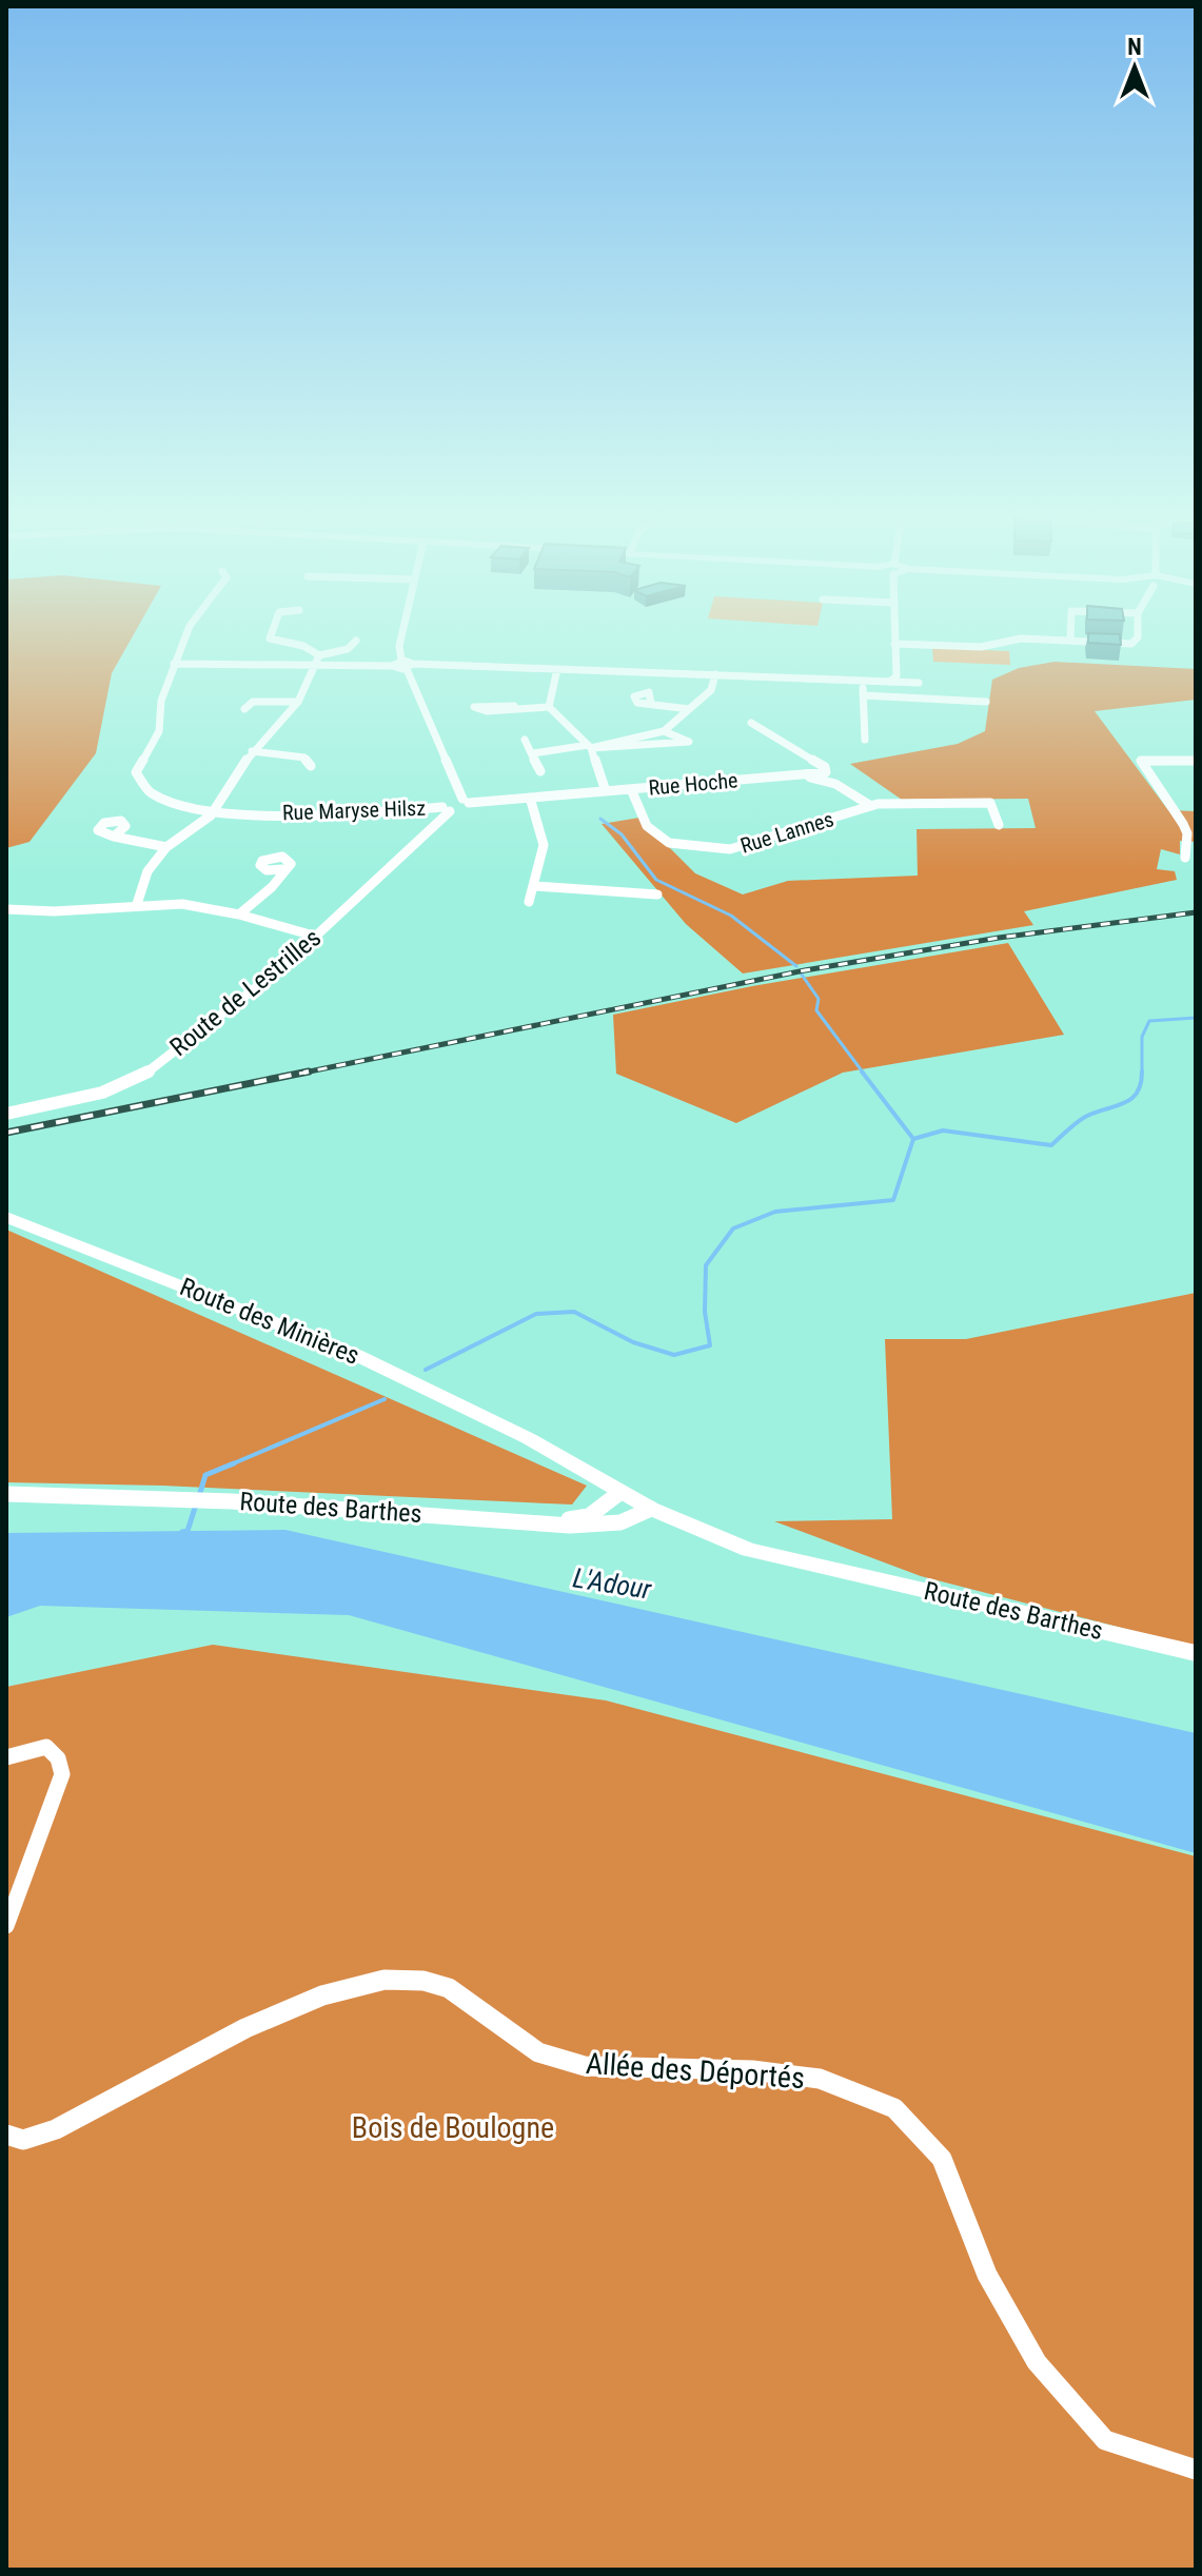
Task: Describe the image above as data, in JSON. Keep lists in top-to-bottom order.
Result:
{
  "streets": {
    "main road": ["Route des Minières", "Route des Barthes"],
    "street": [
      "Rue Hoche",
      "Rue Maryse Hilsz",
      "Rue Lannes",
      "Route de Lestrilles",
      "Allée des Déportés"
    ]
  },
  "crossings": [
    ["Rue Hoche", "Rue Maryse Hilsz"],
    ["Rue Hoche", "Rue Lannes"],
    ["Rue Hoche", "Route de Lestrilles"],
    ["Rue Maryse Hilsz", "Route de Lestrilles"],
    ["Route des Minières", "Route des Barthes"]
  ],
  "water": ["L'Adour"],
  "parks": ["Bois de Boulogne"],
  "north": "top"
}
